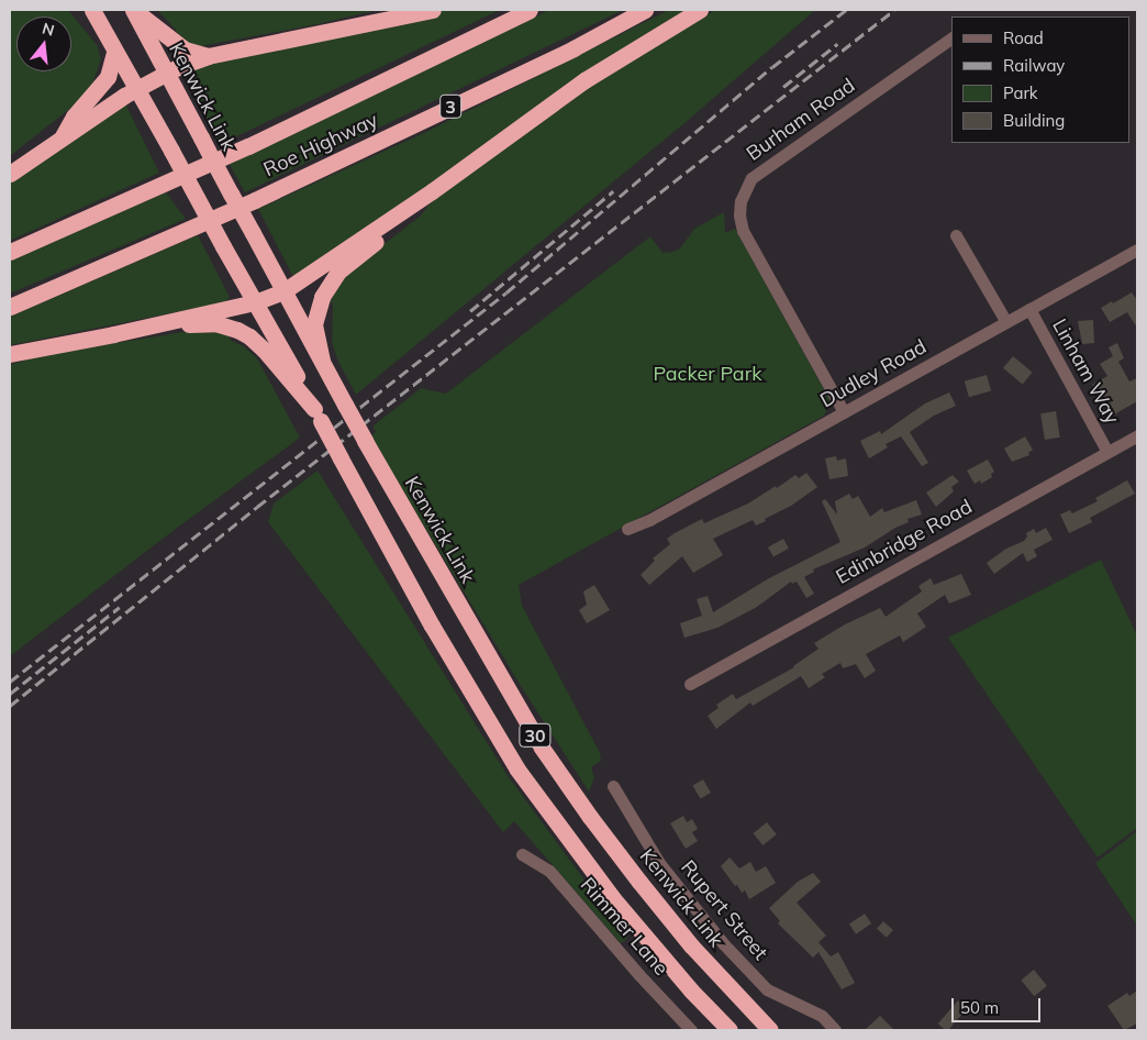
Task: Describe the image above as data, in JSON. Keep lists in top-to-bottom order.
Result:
{
  "streets": {
    "highway": [
      "Kenwick Link",
      "3",
      "Roe Highway",
      "30"
    ],
    "street": [
      "Burham Road",
      "Linham Way",
      "Dudley Road",
      "Edinbridge Road",
      "Rupert Street",
      "Rimmer Lane"
    ]
  },
  "crossings": [
    ["Burham Road", "Dudley Road"],
    ["Linham Way", "Dudley Road"],
    ["Linham Way", "Edinbridge Road"]
  ],
  "parks": ["Packer Park"],
  "legend": [
    "Road",
    "Railway",
    "Park",
    "Building"
  ],
  "scale_bar": "50 m",
  "north": "top"
}
